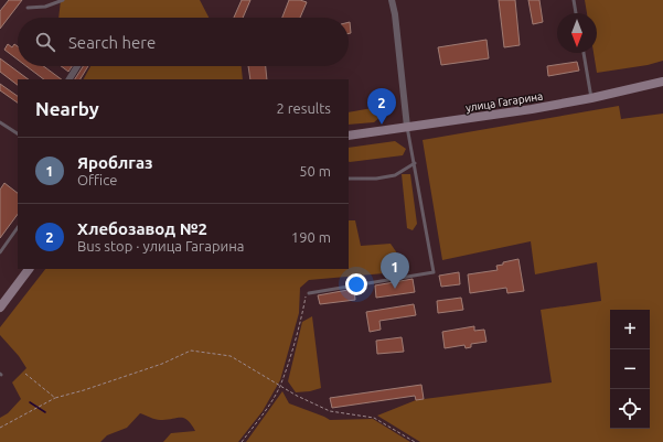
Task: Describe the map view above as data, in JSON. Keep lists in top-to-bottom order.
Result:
{
  "streets": {
    "main road": ["улица Гагарина"]
  },
  "north": "bottom",
  "page": {
    "search": "Search here",
    "heading": ["Nearby", "2 results"],
    "pins": ["2", "1"],
    "list": [
      {
        "mark": "1",
        "name": "Яроблгаз",
        "note": "Office",
        "value": "50 m"
      },
      {
        "mark": "2",
        "name": "Хлебозавод №2",
        "note": "Bus stop · улица Гагарина",
        "value": "190 m"
      }
    ],
    "map_buttons": ["+", "−"]
  }
}
